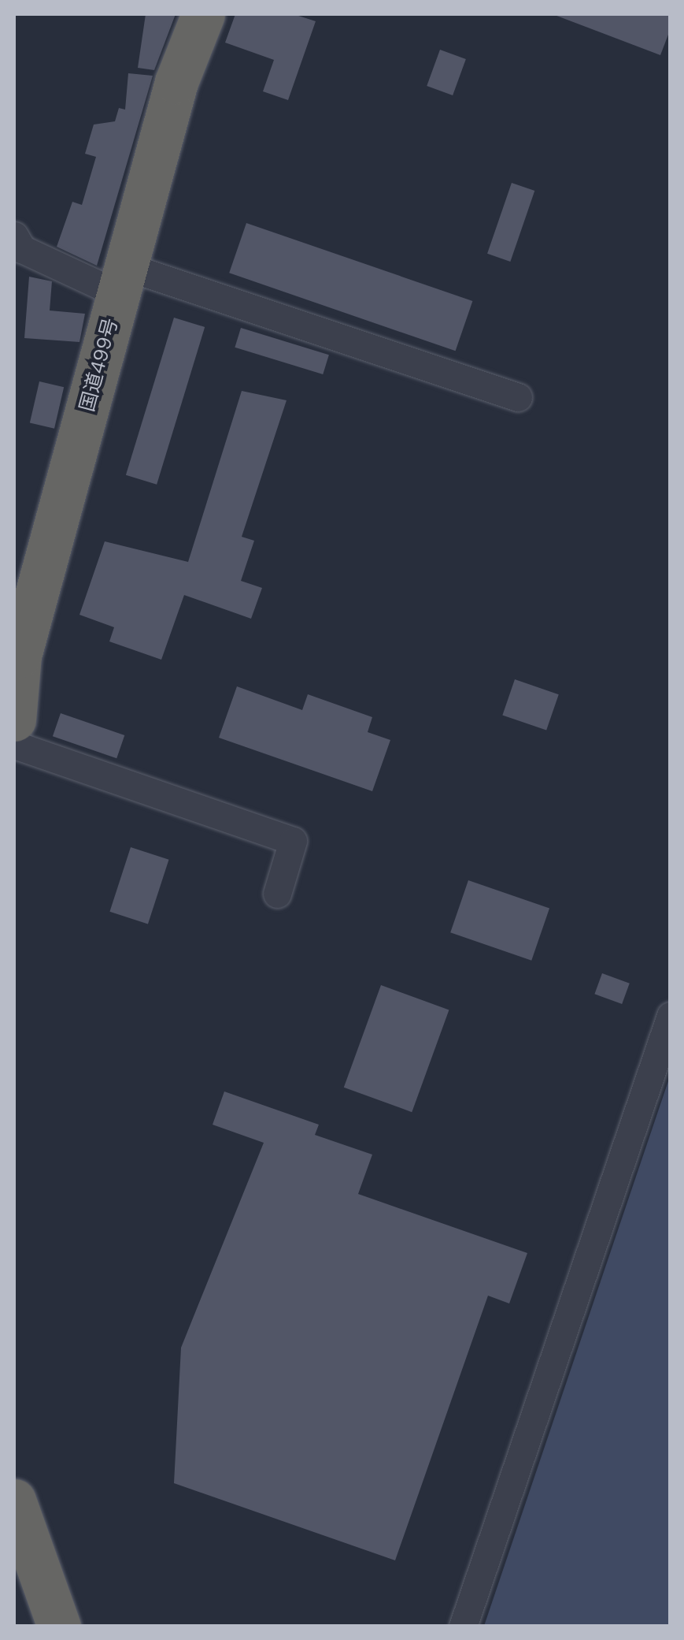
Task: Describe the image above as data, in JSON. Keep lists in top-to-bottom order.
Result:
{
  "streets": {
    "highway": ["国道499号"]
  }
}
